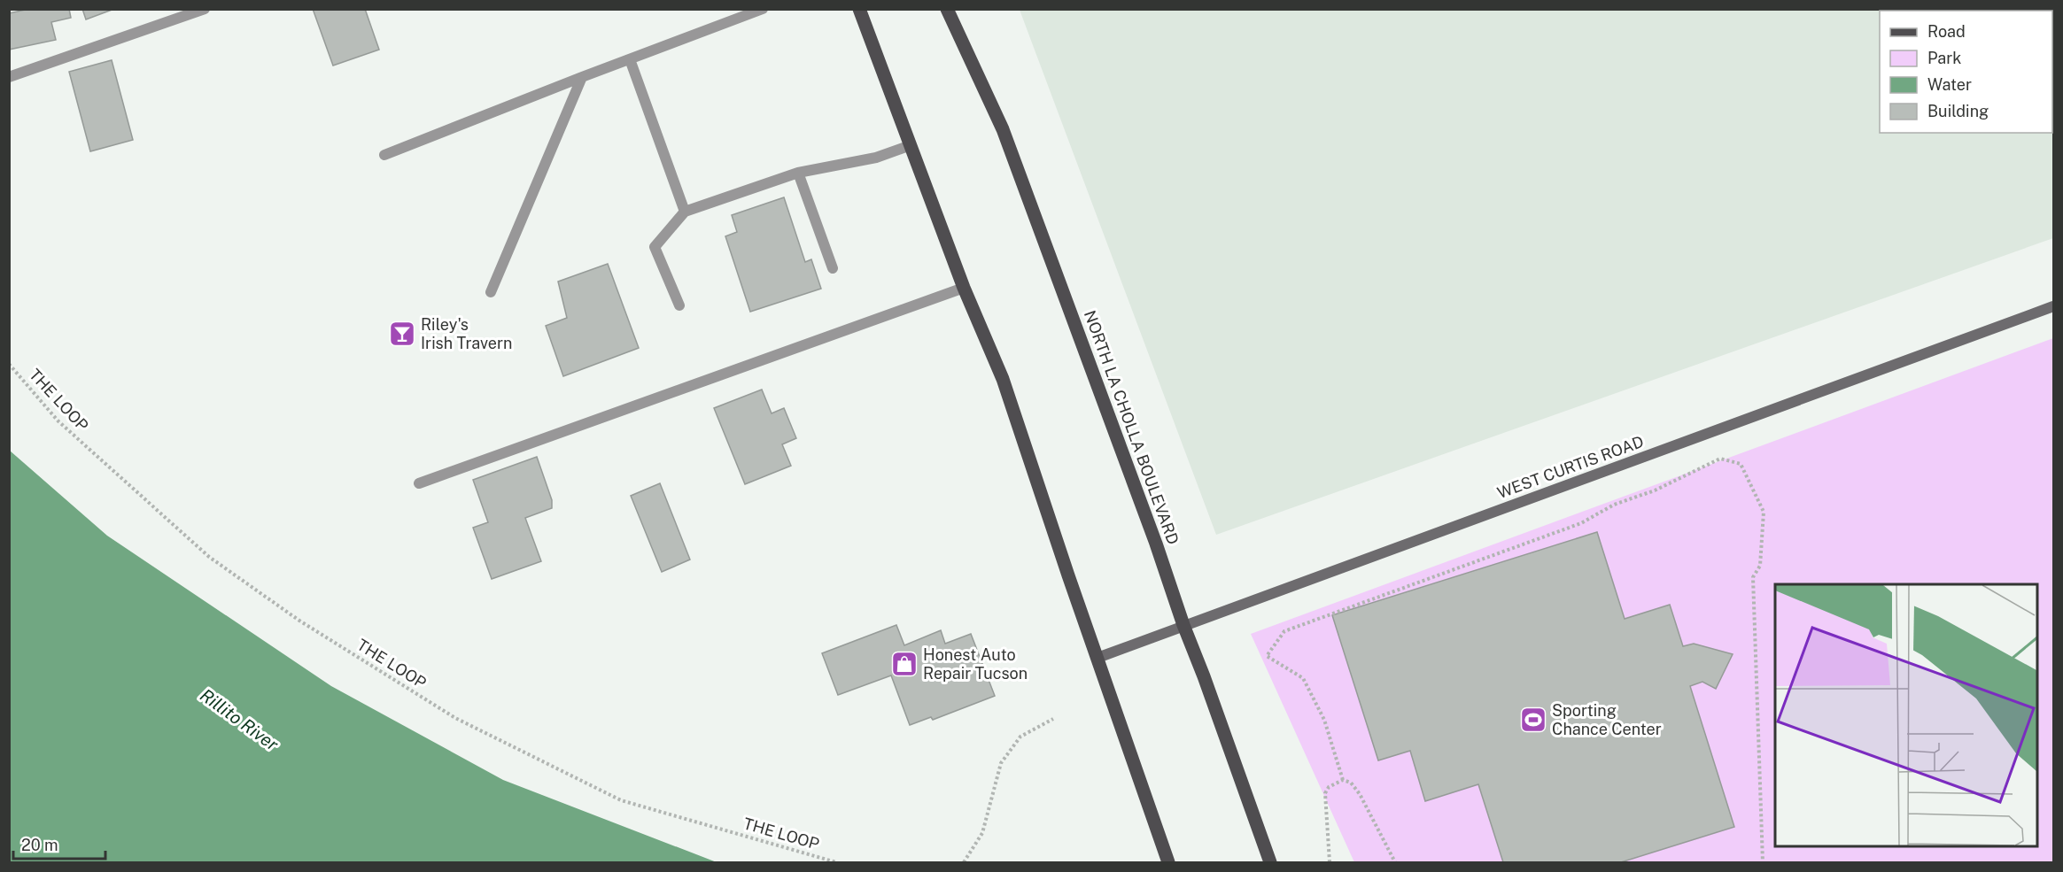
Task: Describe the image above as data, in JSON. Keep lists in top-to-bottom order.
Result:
{
  "streets": {
    "main road": ["NORTH LA CHOLLA BOULEVARD"],
    "street": ["WEST CURTIS ROAD"],
    "path": ["THE LOOP"]
  },
  "crossings": [
    ["NORTH LA CHOLLA BOULEVARD", "WEST CURTIS ROAD"]
  ],
  "water": ["Rillito River"],
  "places": {
    "bar": ["Riley's Irish Travern"],
    "shop": ["Honest Auto Repair Tucson"],
    "sports": ["Sporting Chance Center"]
  },
  "legend": [
    "Road",
    "Park",
    "Water",
    "Building"
  ],
  "scale_bar": "20 m"
}
